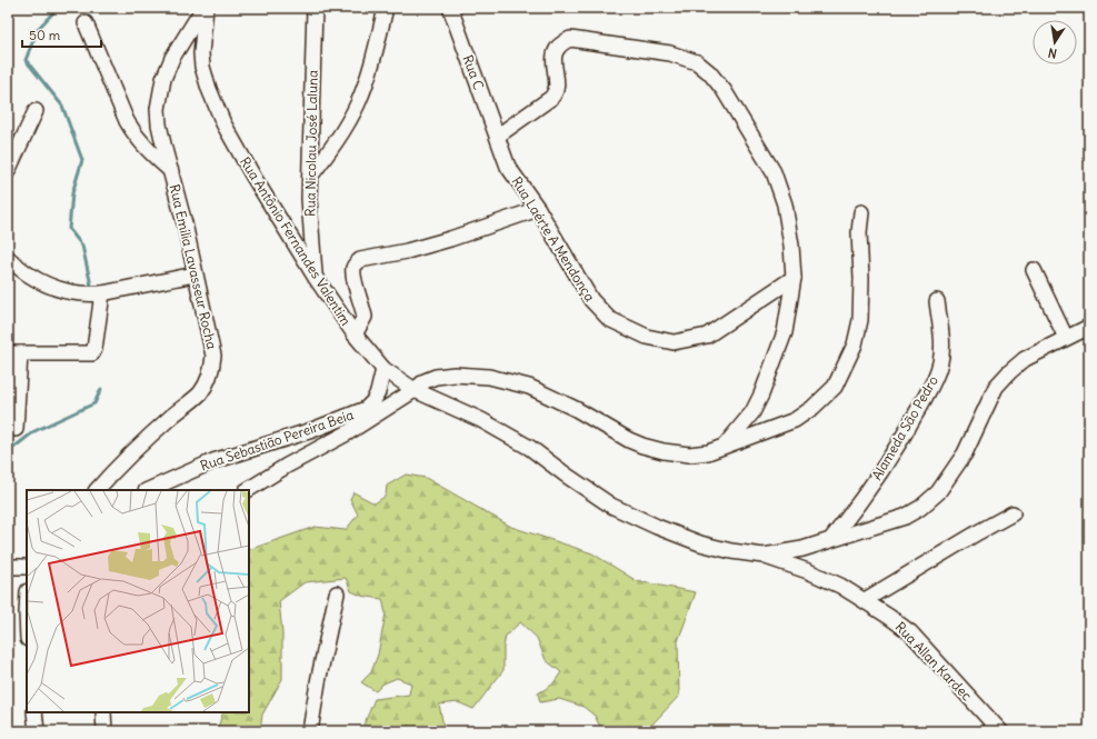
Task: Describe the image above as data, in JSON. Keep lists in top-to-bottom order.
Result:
{
  "streets": {
    "street": [
      "Rua C",
      "Rua Nicolau José Laluna",
      "Rua Laérte A Mendonça",
      "Rua Antônio Fernandes Valentim",
      "Rua Emília Lavasseur Rocha",
      "Alameda São Pedro",
      "Rua Sebastião Pereira Beia",
      "Rua Allan Kardec"
    ]
  },
  "crossings": [
    ["Rua C", "Rua Laérte A Mendonça"],
    ["Rua Nicolau José Laluna", "Rua Antônio Fernandes Valentim"],
    ["Rua Antônio Fernandes Valentim", "Rua Emília Lavasseur Rocha"],
    ["Rua Antônio Fernandes Valentim", "Alameda São Pedro"],
    ["Rua Antônio Fernandes Valentim", "Rua Sebastião Pereira Beia"],
    ["Rua Antônio Fernandes Valentim", "Rua Allan Kardec"]
  ],
  "scale_bar": "50 m",
  "north": "bottom"
}
